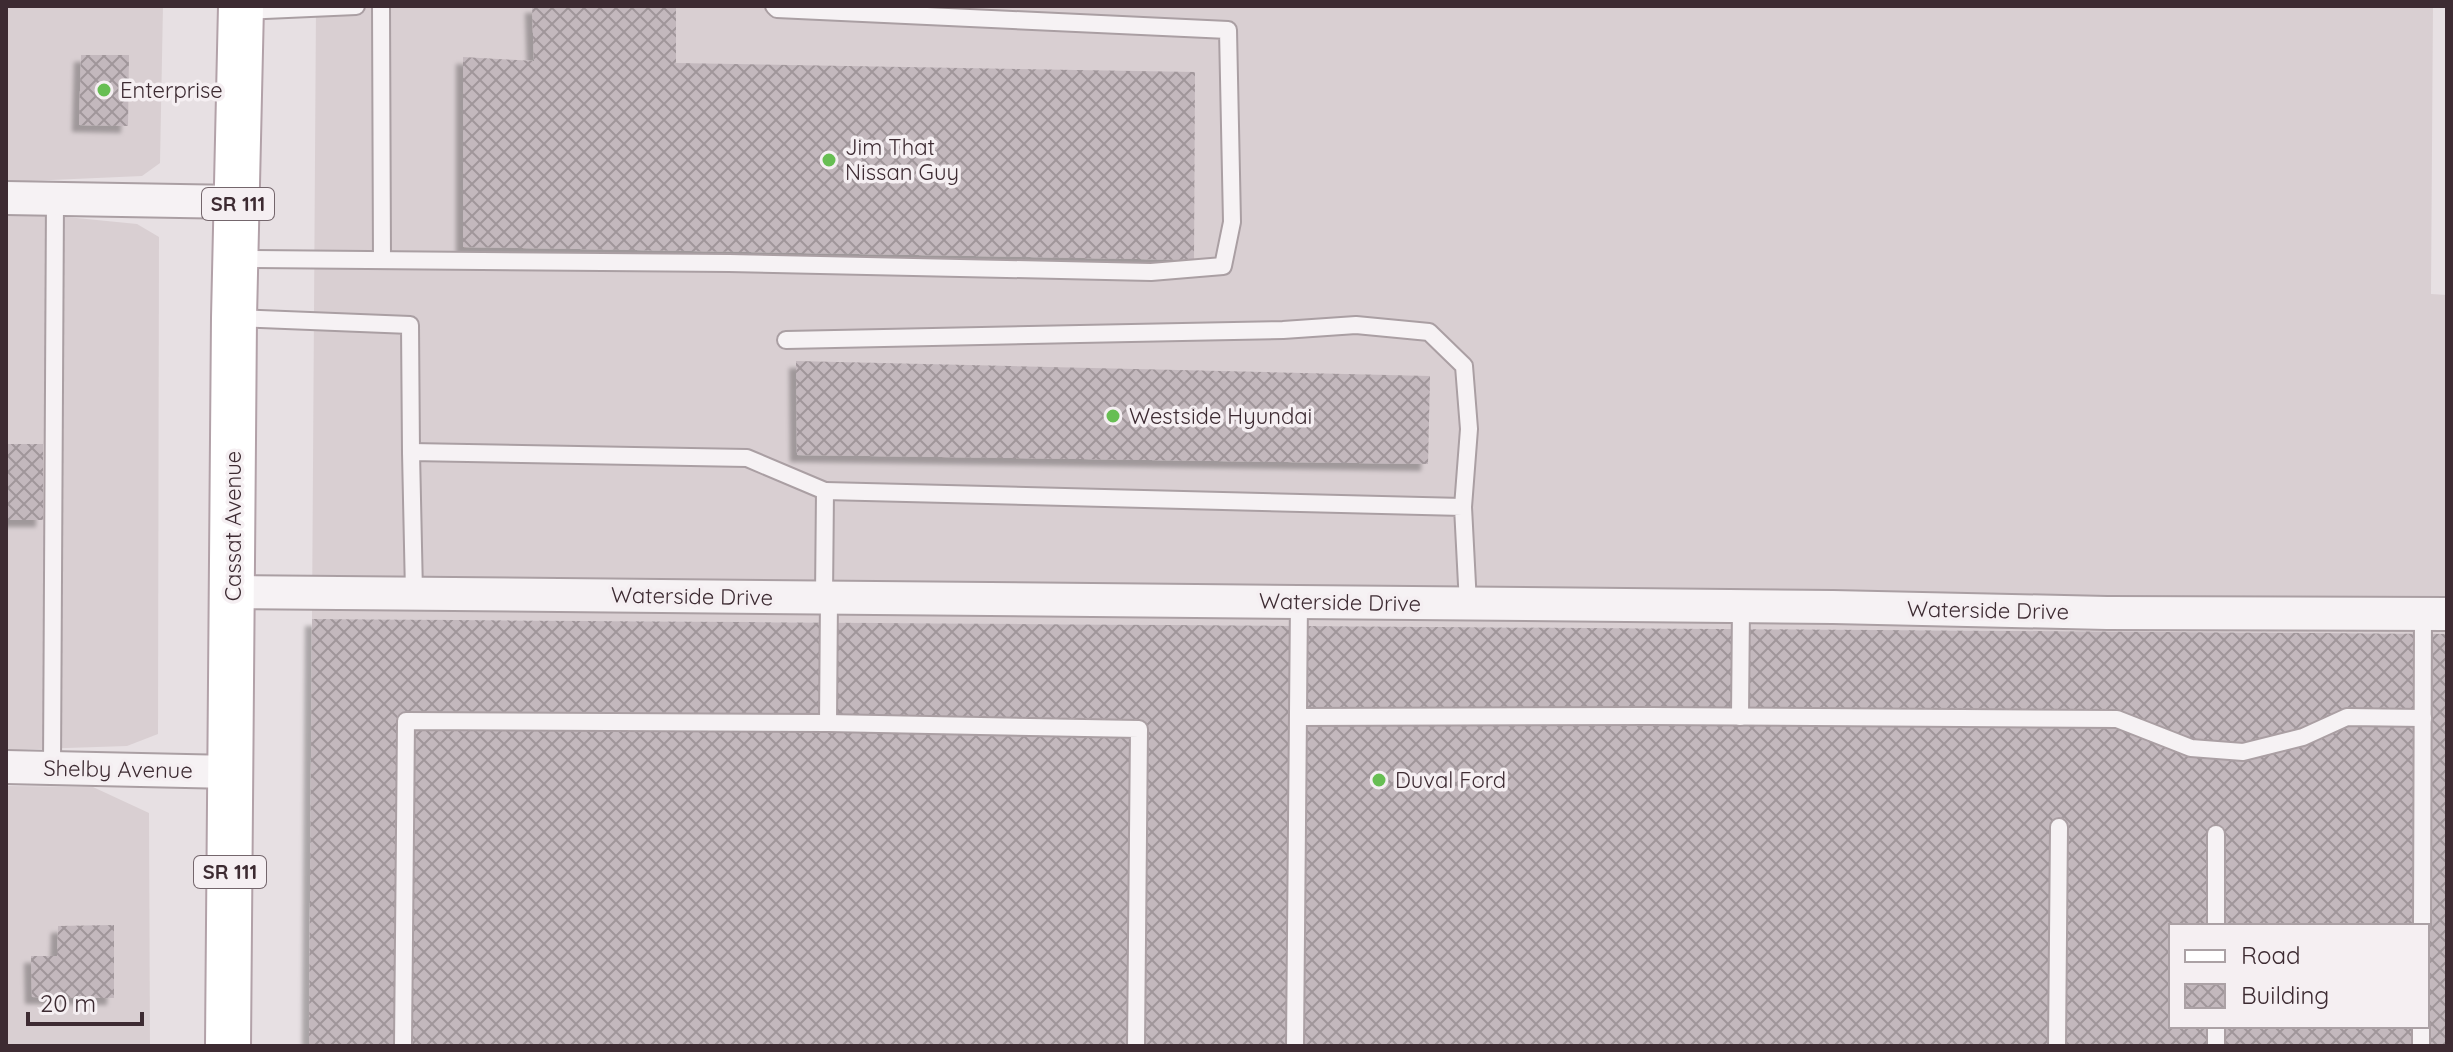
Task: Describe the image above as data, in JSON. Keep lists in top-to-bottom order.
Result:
{
  "streets": {
    "main road": ["SR 111", "Cassat Avenue"],
    "street": ["Waterside Drive", "Shelby Avenue"]
  },
  "crossings": [
    ["Cassat Avenue", "Waterside Drive"],
    ["Cassat Avenue", "Shelby Avenue"]
  ],
  "places": [
    "Enterprise",
    "Jim That Nissan Guy",
    "Westside Hyundai",
    "Duval Ford"
  ],
  "legend": ["Road", "Building"],
  "scale_bar": "20 m"
}
